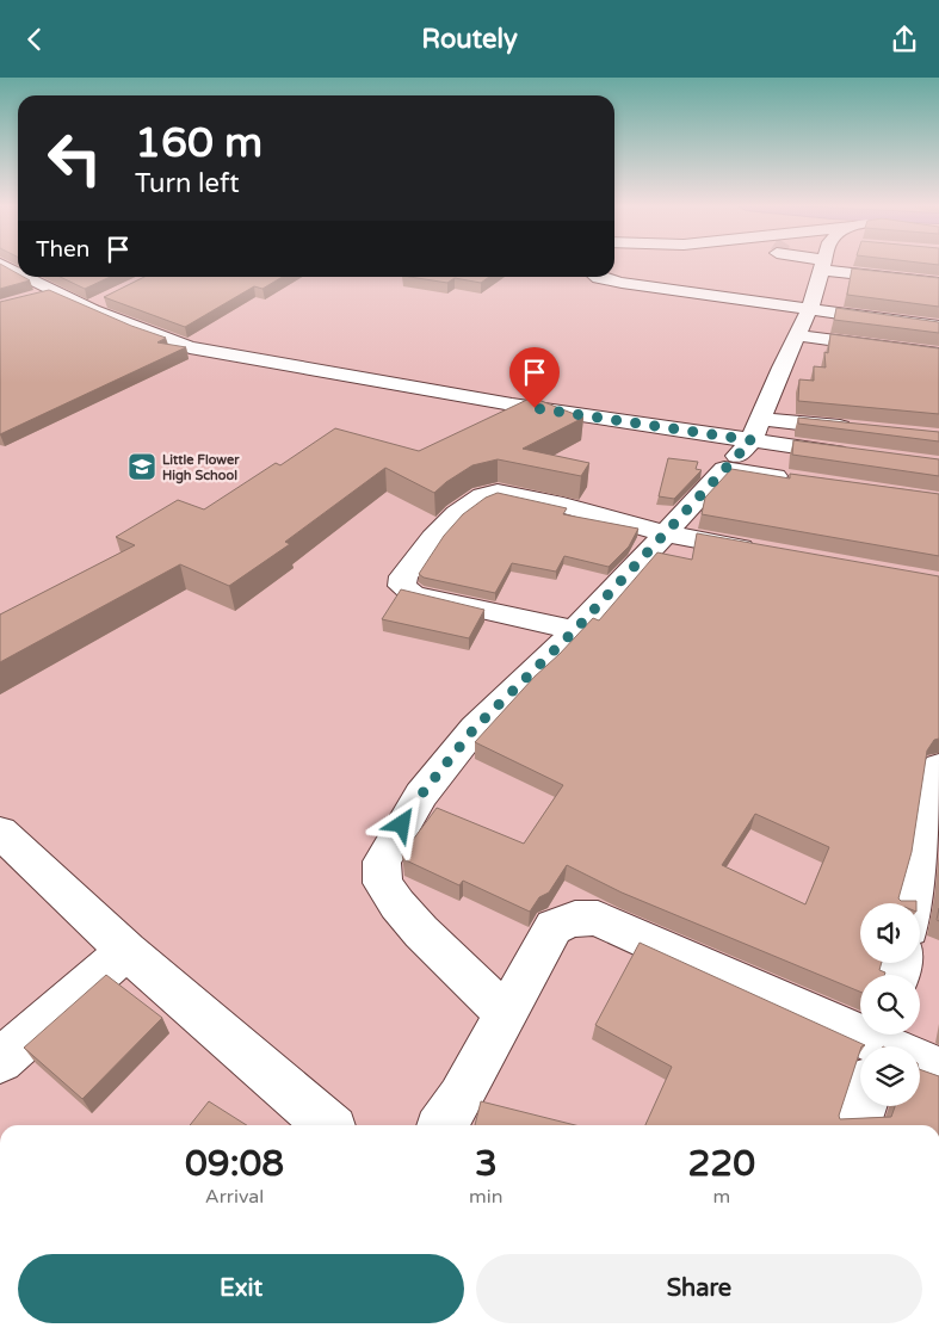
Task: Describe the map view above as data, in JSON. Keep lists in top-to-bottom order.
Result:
{
  "places": {
    "school or university": ["Little Flower High School"]
  },
  "page": {
    "header": "Routely",
    "turn": ["160 m", "Turn left"],
    "then": "Then",
    "eta": [
      "09:08",
      "Arrival",
      "3",
      "min",
      "220",
      "m"
    ],
    "buttons": ["Exit", "Share"]
  }
}
